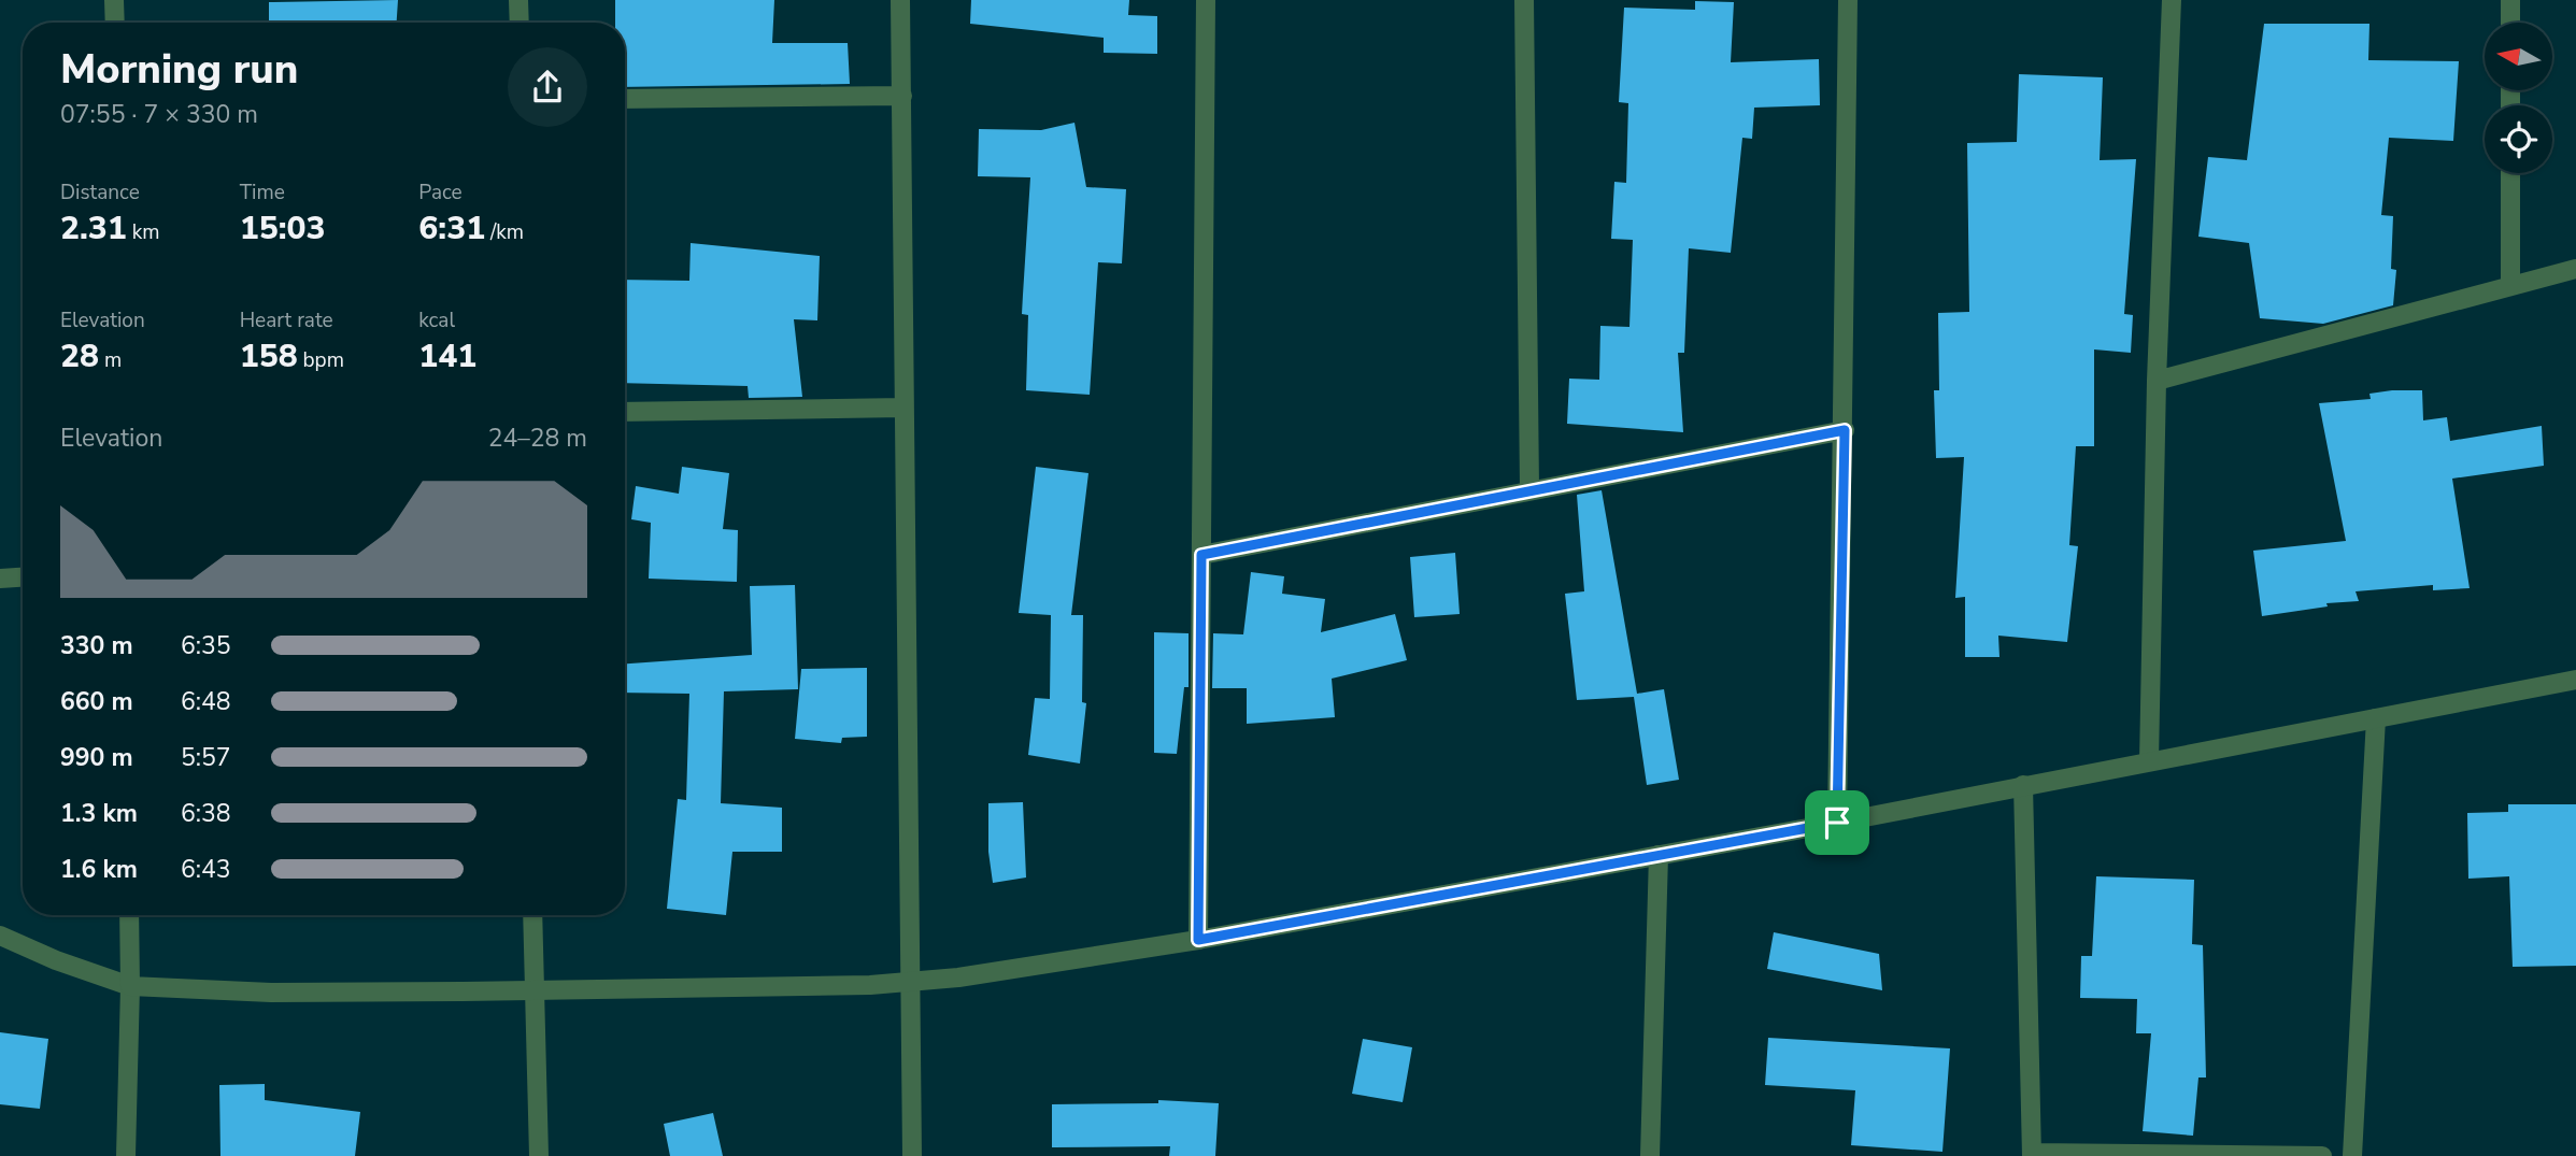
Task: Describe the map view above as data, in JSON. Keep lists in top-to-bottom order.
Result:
{
  "north": "left",
  "page": {
    "heading": ["Morning run", "07:55 · 7 × 330 m"],
    "stats": [
      ["Distance", "2.31 km"],
      ["Time", "15:03"],
      ["Pace", "6:31 /km"],
      ["Elevation", "28 m"],
      ["Heart rate", "158 bpm"],
      ["kcal", "141"]
    ],
    "chart": ["Elevation", "24–28 m"],
    "list": [
      {
        "name": "330 m",
        "note": "6:35"
      },
      {
        "name": "660 m",
        "note": "6:48"
      },
      {
        "name": "990 m",
        "note": "5:57"
      },
      {
        "name": "1.3 km",
        "note": "6:38"
      },
      {
        "name": "1.6 km",
        "note": "6:43"
      }
    ]
  }
}
